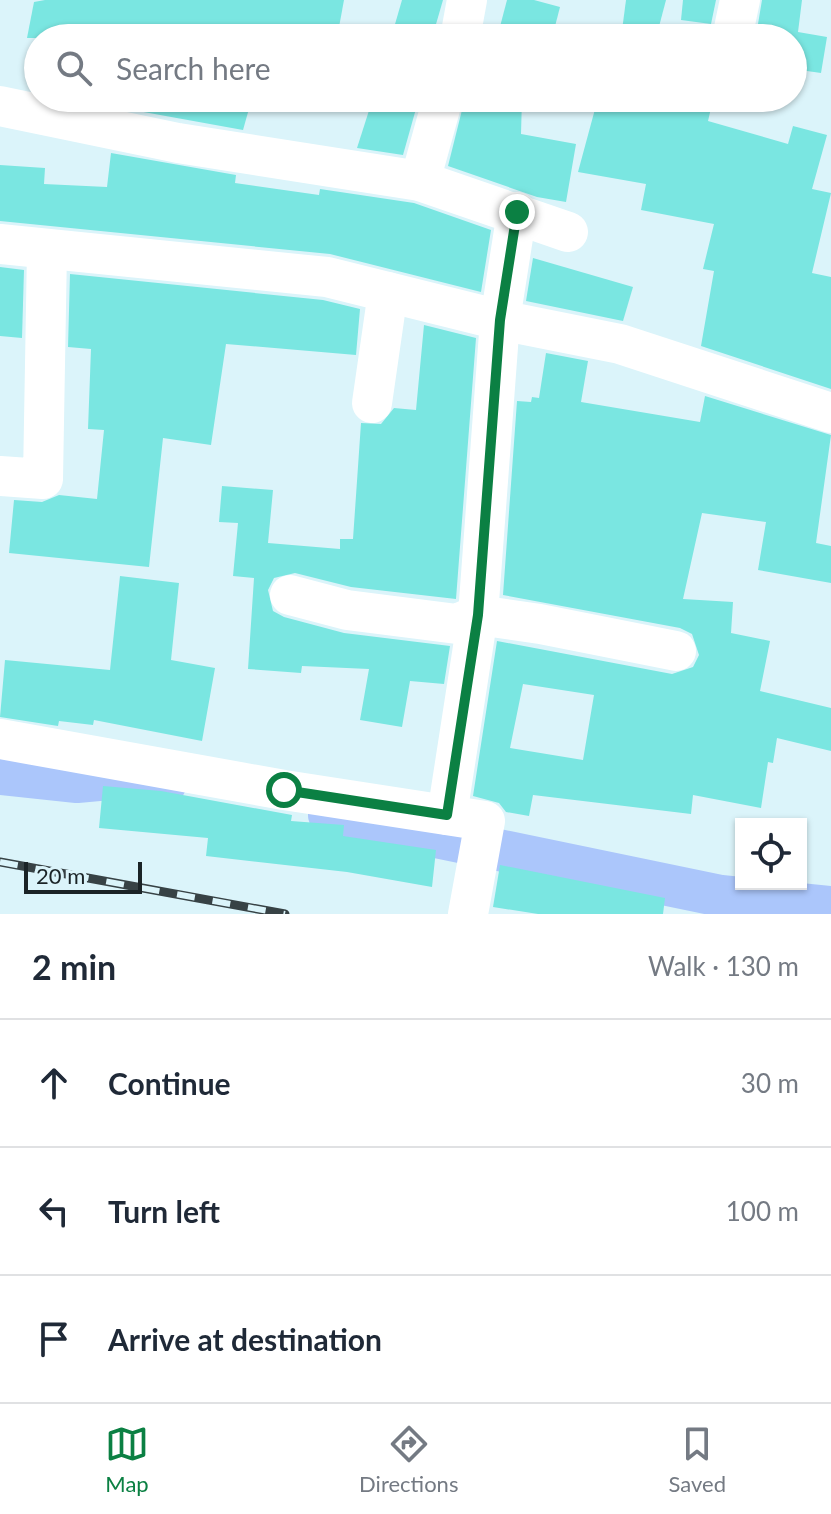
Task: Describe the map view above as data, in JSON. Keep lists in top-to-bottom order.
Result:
{
  "scale_bar": "20 m",
  "page": {
    "search": "Search here",
    "scale": "20 m",
    "heading": ["2 min", "Walk · 130 m"],
    "list": [
      ["Continue", "30 m"],
      ["Turn left", "100 m"],
      "Arrive at destination"
    ],
    "nav": ["Map", "Directions", "Saved"]
  }
}
